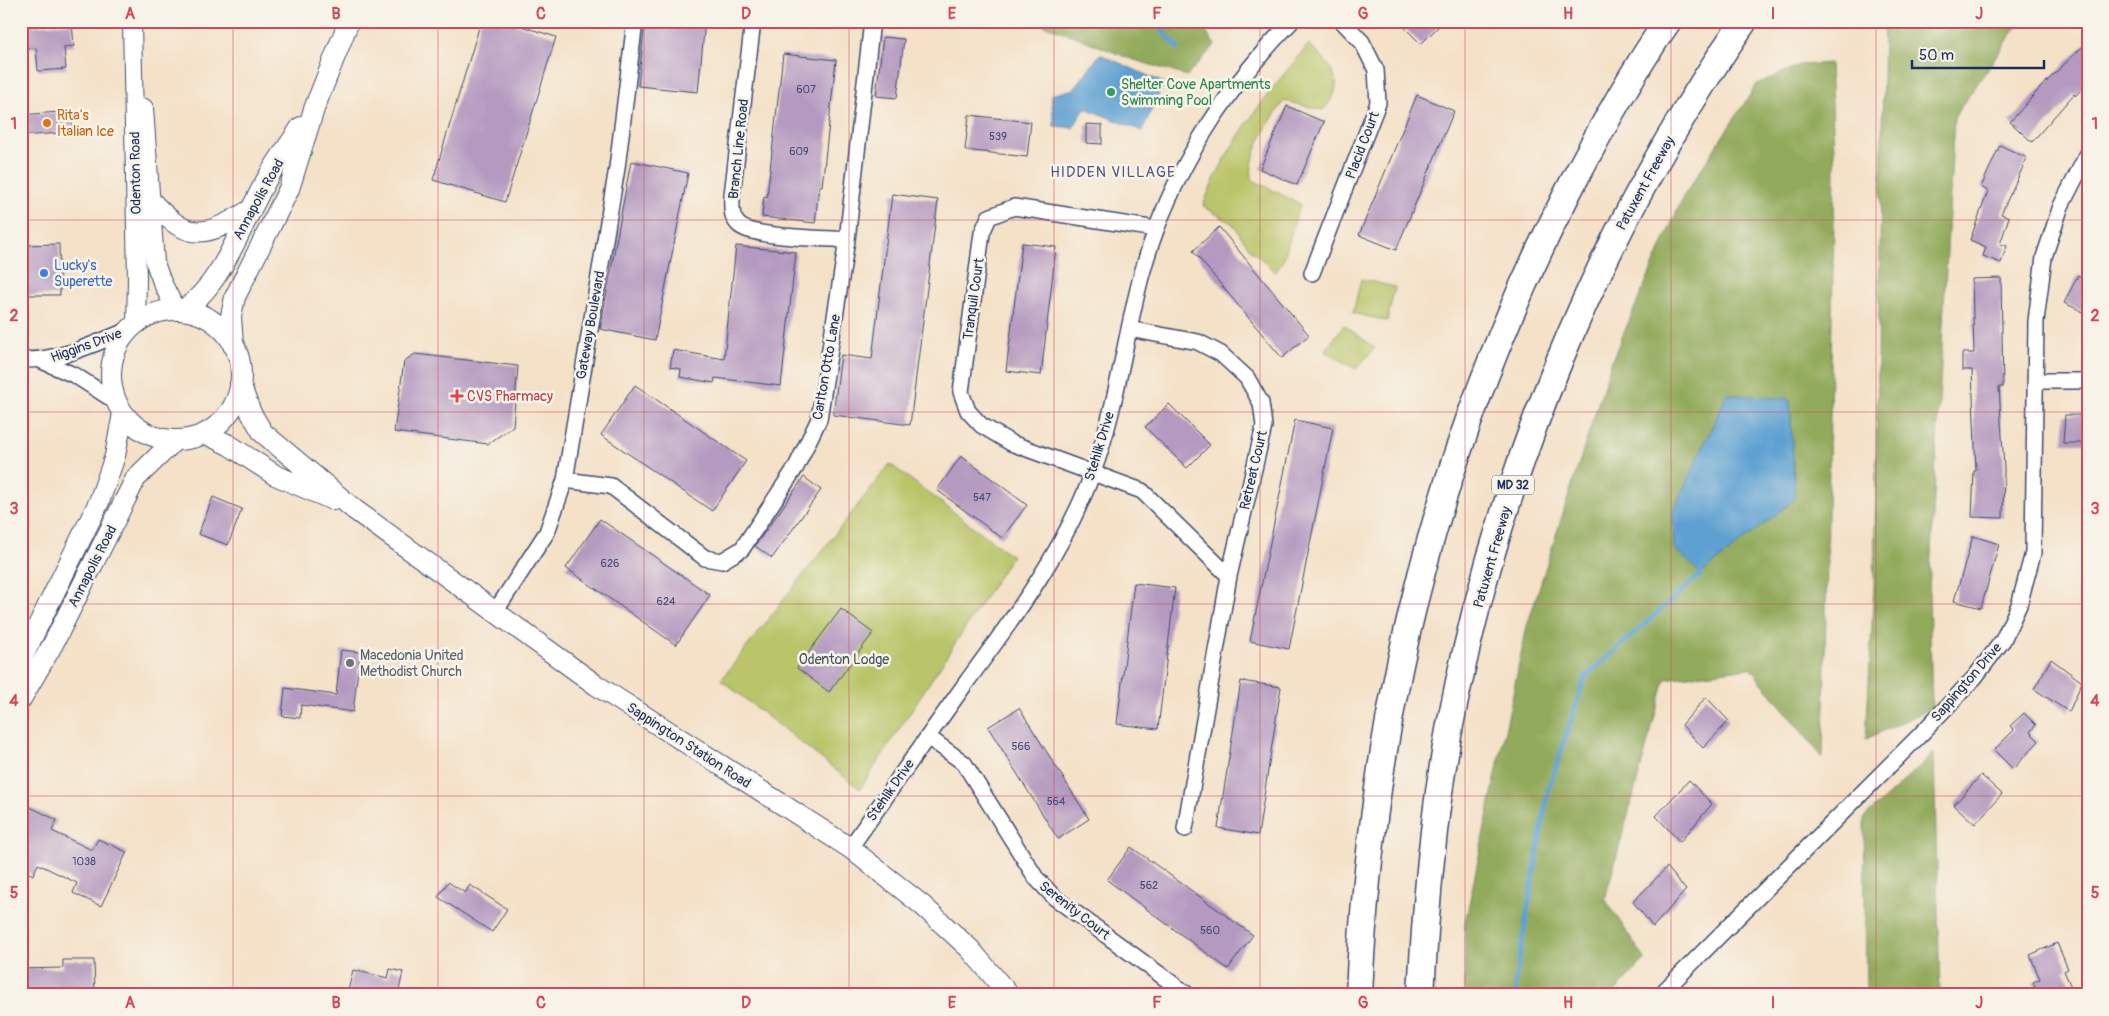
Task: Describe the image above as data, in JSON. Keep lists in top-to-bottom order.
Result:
{
  "streets": {
    "highway": ["Patuxent Freeway", "MD 32"],
    "main road": ["Annapolis Road", "Sappington Station Road"],
    "street": [
      "Placid Court",
      "Branch Line Road",
      "Odenton Road",
      "Tranquil Court",
      "Gateway Boulevard",
      "Higgins Drive",
      "Carlton Otto Lane",
      "Stehlik Drive",
      "Retreat Court",
      "Sappington Drive",
      "Serenity Court"
    ]
  },
  "crossings": [
    ["Branch Line Road", "Carlton Otto Lane"],
    ["Odenton Road", "Annapolis Road"],
    ["Odenton Road", "Higgins Drive"],
    ["Odenton Road", "Sappington Station Road"],
    ["Annapolis Road", "Higgins Drive"],
    ["Annapolis Road", "Sappington Station Road"],
    ["Tranquil Court", "Stehlik Drive"],
    ["Gateway Boulevard", "Carlton Otto Lane"],
    ["Gateway Boulevard", "Sappington Station Road"],
    ["Higgins Drive", "Sappington Station Road"],
    ["Stehlik Drive", "Retreat Court"],
    ["Stehlik Drive", "Sappington Station Road"],
    ["Stehlik Drive", "Serenity Court"]
  ],
  "districts": ["HIDDEN VILLAGE"],
  "parks": ["Odenton Lodge"],
  "places": {
    "other": [
      "Shelter Cove Apartments Swimming Pool",
      "Rita's Italian Ice",
      "Lucky's Superette",
      "Macedonia United Methodist Church"
    ],
    "health": ["CVS Pharmacy"]
  },
  "house_numbers": [
    "607",
    "539",
    "609",
    "547",
    "626",
    "624",
    "566",
    "564",
    "1038",
    "562",
    "560"
  ],
  "scale_bar": "50 m",
  "grid": {
    "columns": [
      "A",
      "B",
      "C",
      "D",
      "E",
      "F",
      "G",
      "H",
      "I",
      "J"
    ],
    "rows": [
      "1",
      "2",
      "3",
      "4",
      "5"
    ]
  }
}
